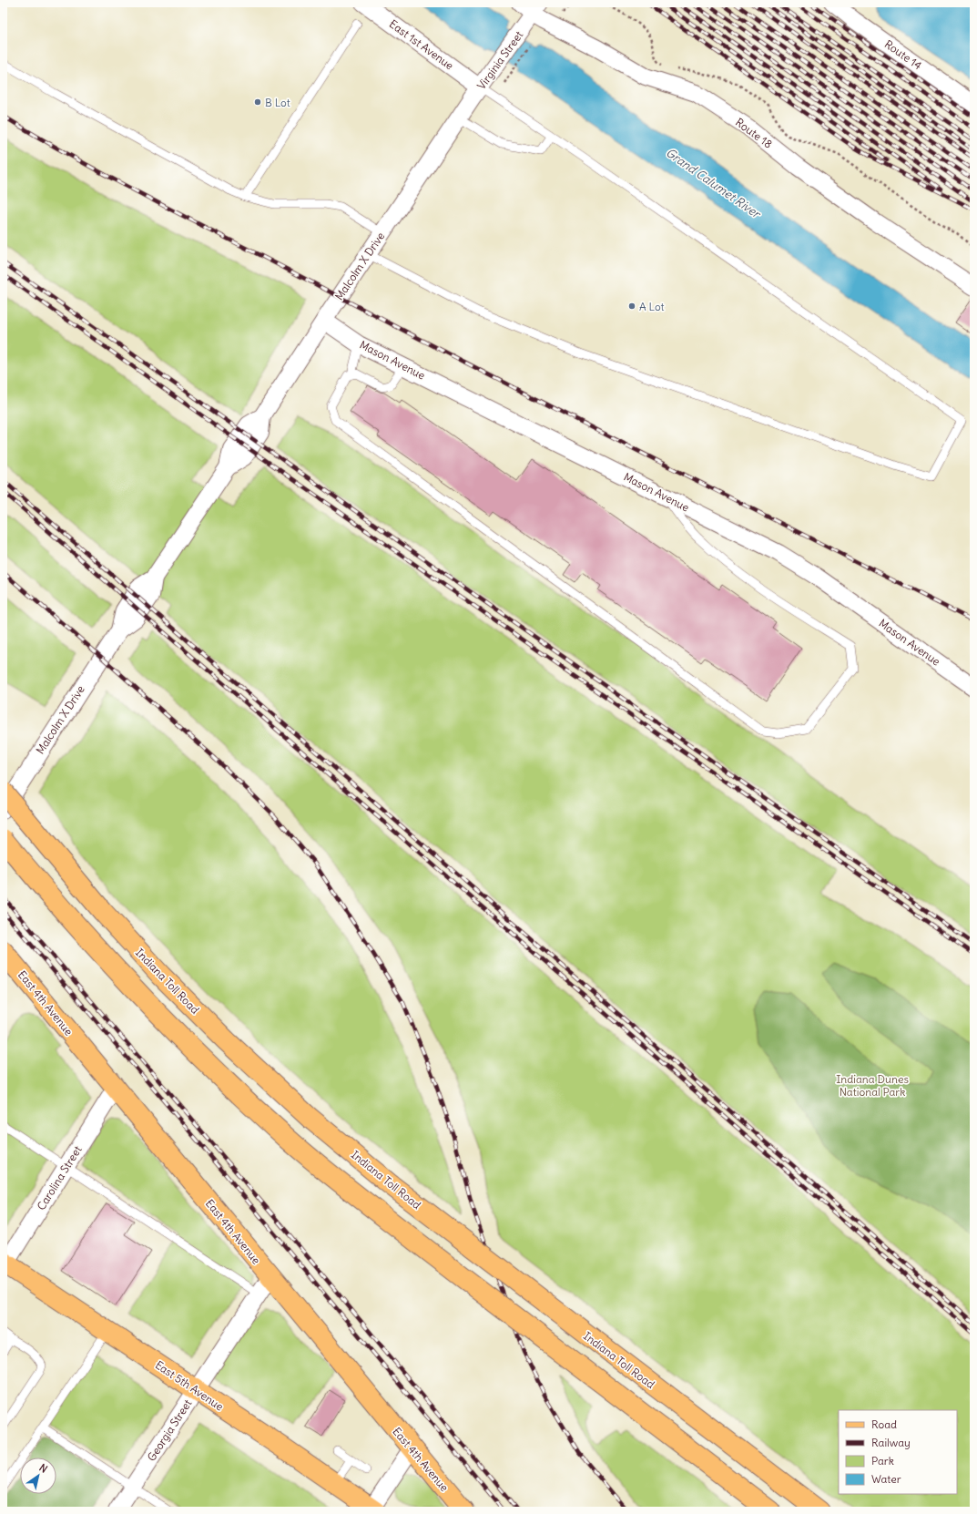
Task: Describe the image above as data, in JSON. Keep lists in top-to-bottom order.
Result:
{
  "streets": {
    "main road": ["Indiana Toll Road", "East 4th Avenue", "East 5th Avenue"],
    "street": [
      "East 1st Avenue",
      "Route 14",
      "Virginia Street",
      "Route 18",
      "Malcolm X Drive",
      "Mason Avenue",
      "Carolina Street",
      "Georgia Street"
    ]
  },
  "crossings": [
    ["East 1st Avenue", "Virginia Street"],
    ["Virginia Street", "Route 18"],
    ["Virginia Street", "Malcolm X Drive"],
    ["Malcolm X Drive", "Mason Avenue"],
    ["East 4th Avenue", "Carolina Street"],
    ["East 4th Avenue", "Georgia Street"],
    ["Carolina Street", "East 5th Avenue"],
    ["East 5th Avenue", "Georgia Street"]
  ],
  "water": ["Grand Calumet River"],
  "parks": ["Indiana Dunes National Park"],
  "places": ["B Lot", "A Lot"],
  "legend": [
    "Road",
    "Railway",
    "Park",
    "Water"
  ],
  "north": "top right"
}
